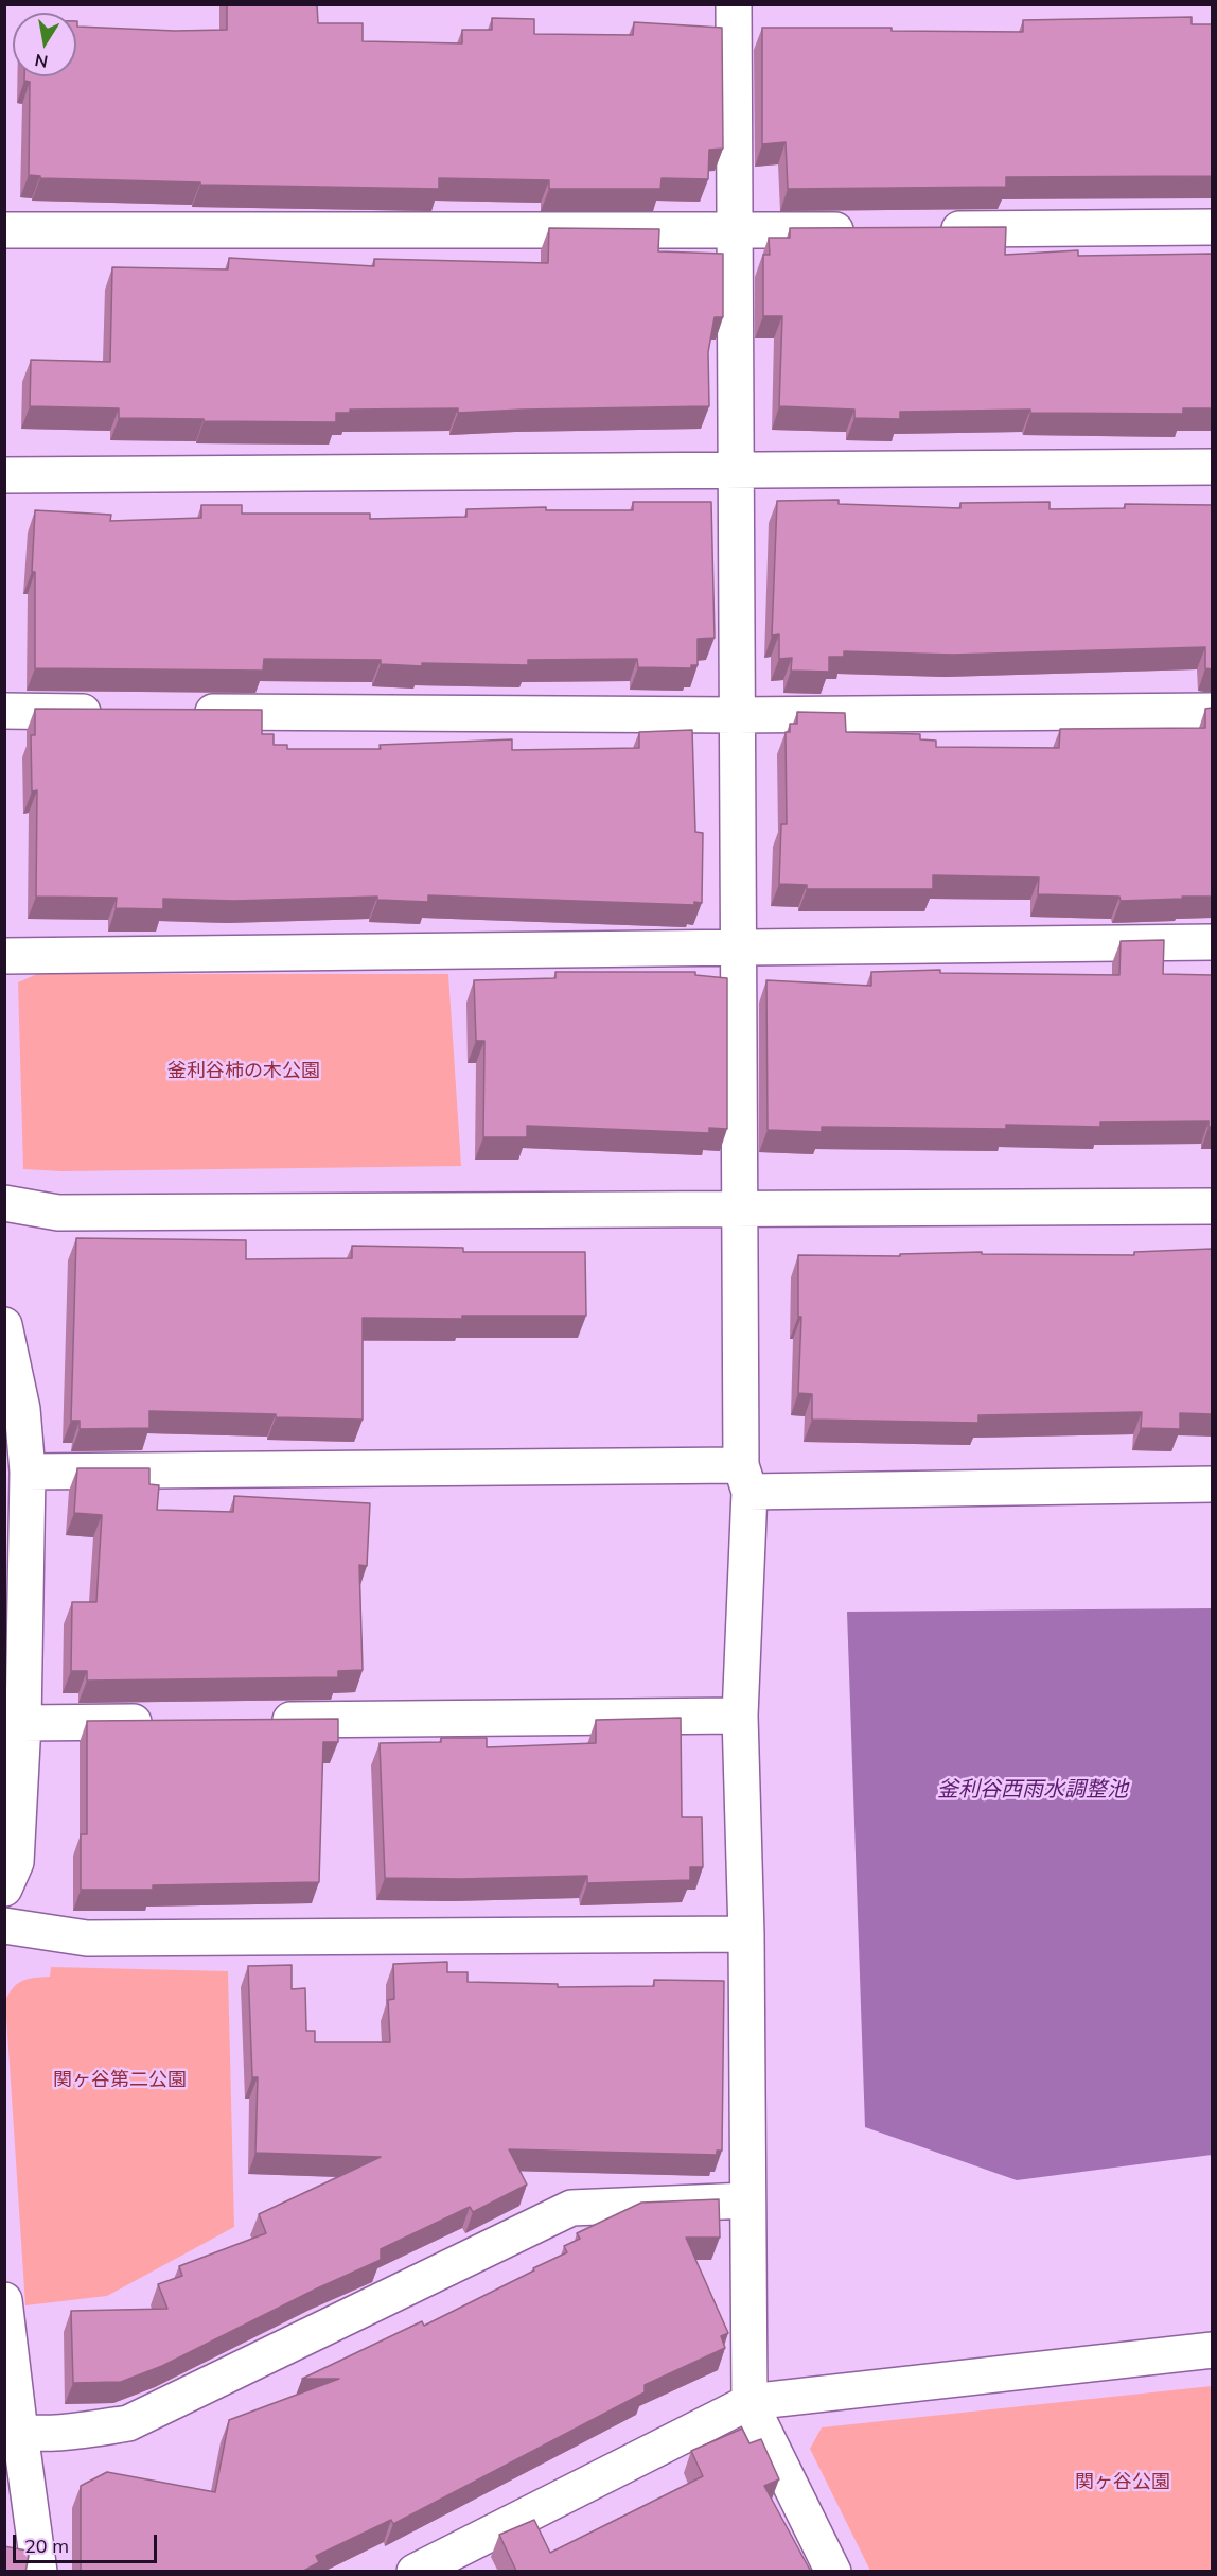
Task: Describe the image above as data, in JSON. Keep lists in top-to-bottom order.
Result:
{
  "water": ["釜利谷西雨水調整池"],
  "parks": ["釜利谷柿の木公園", "関ヶ谷第二公園", "関ヶ谷公園"],
  "scale_bar": "20 m",
  "north": "bottom"
}
